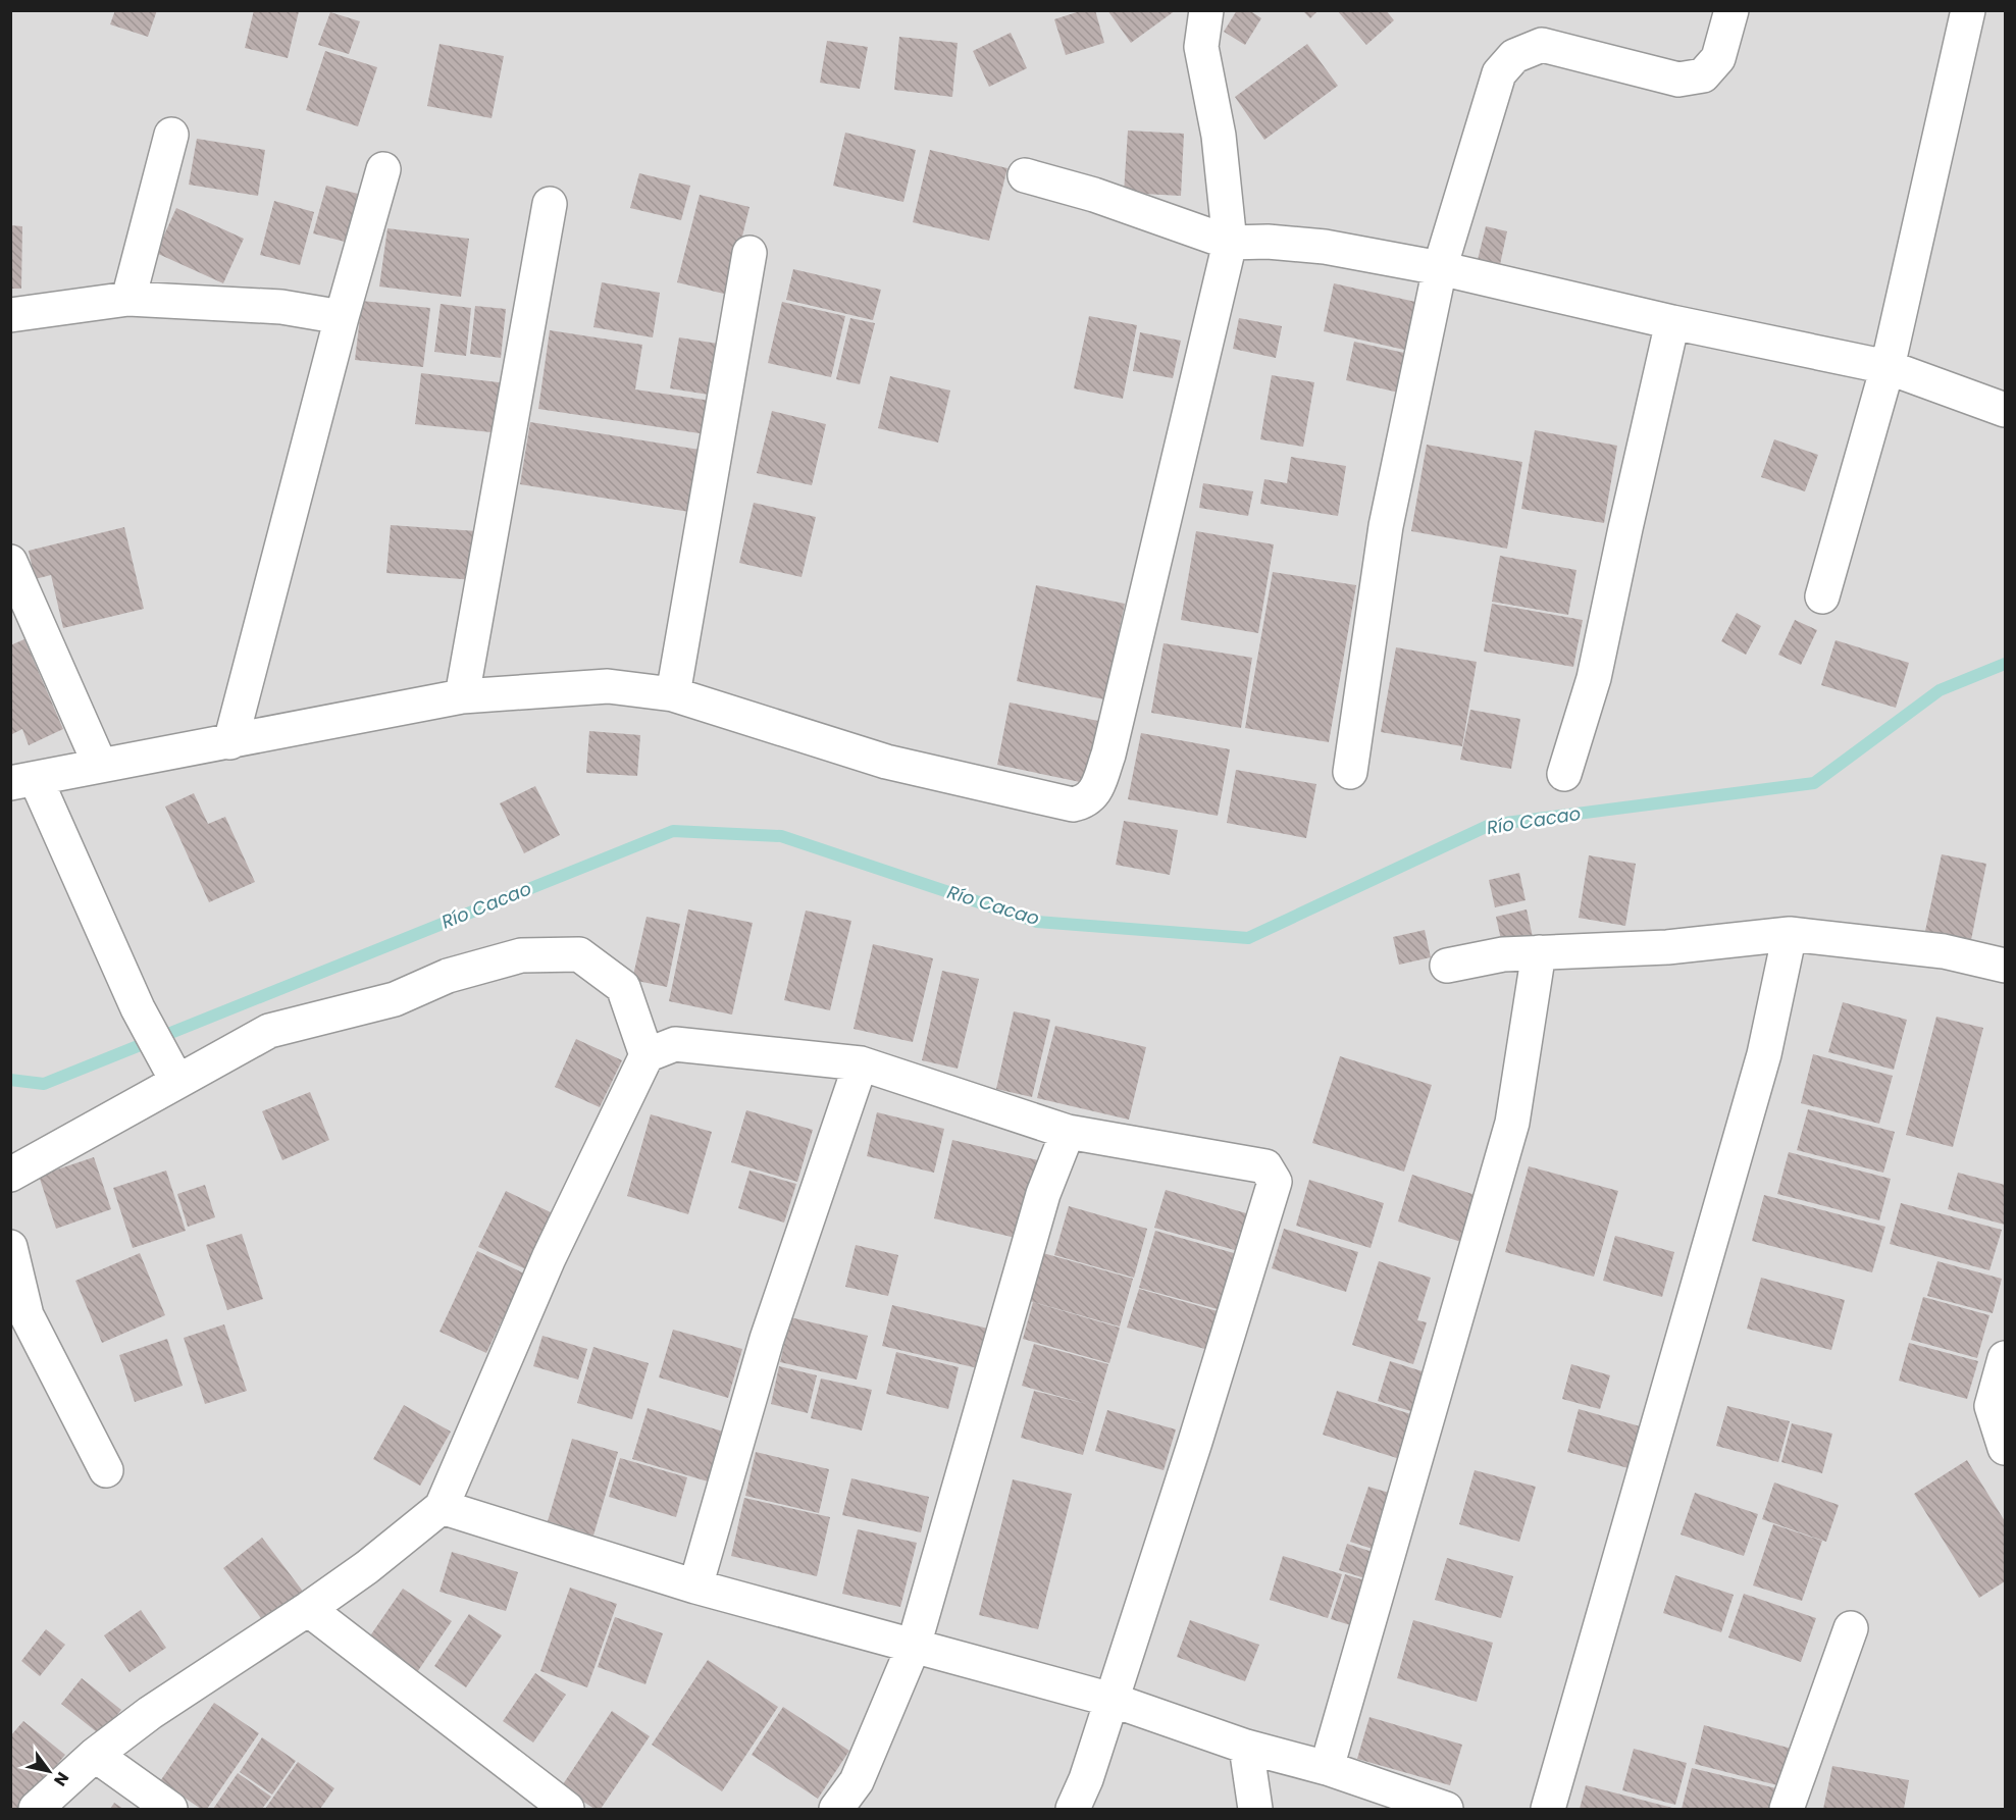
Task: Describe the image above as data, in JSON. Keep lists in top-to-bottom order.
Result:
{
  "water": ["Río Cacao"],
  "north": "bottom right"
}
